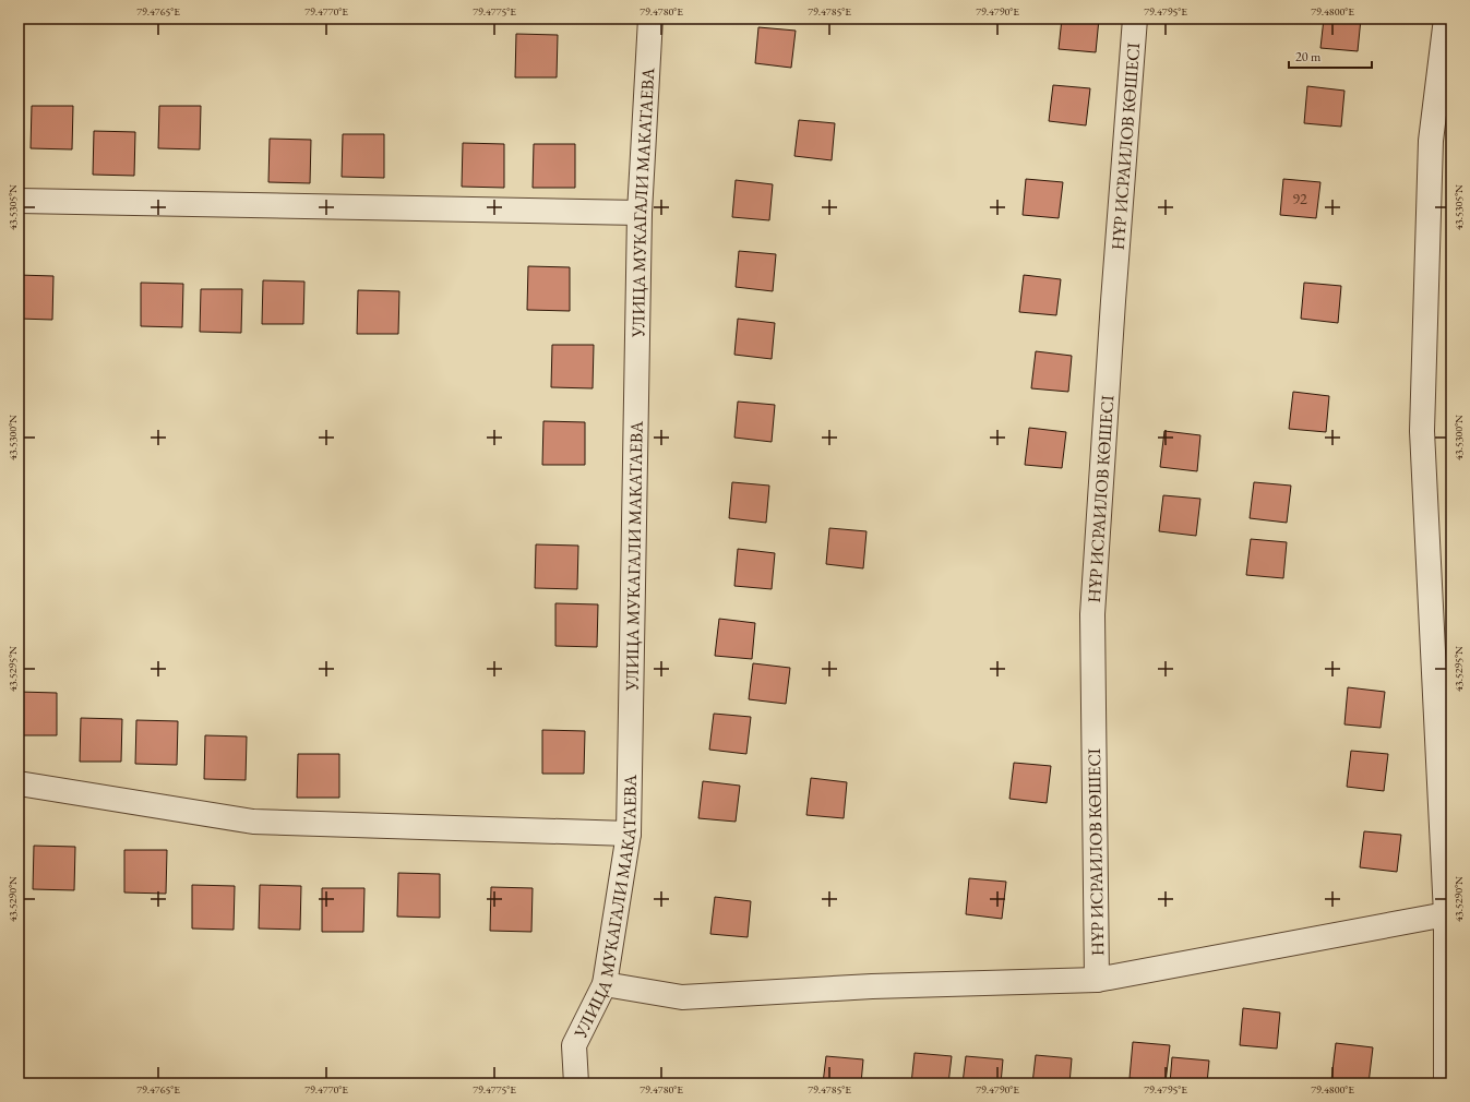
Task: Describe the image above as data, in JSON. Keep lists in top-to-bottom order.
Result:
{
  "streets": {
    "street": ["НҰР ИСРАИЛОВ КӨШЕСІ", "УЛИЦА МУКАГАЛИ МАКАТАЕВА"]
  },
  "house_numbers": ["92"],
  "scale_bar": "20 m",
  "coordinates": [
    "79.4765°E",
    "79.4770°E",
    "79.4775°E",
    "79.4780°E",
    "79.4785°E",
    "79.4790°E",
    "79.4795°E",
    "79.4800°E",
    "43.5305°N",
    "43.5300°N",
    "43.5295°N",
    "43.5290°N"
  ]
}
